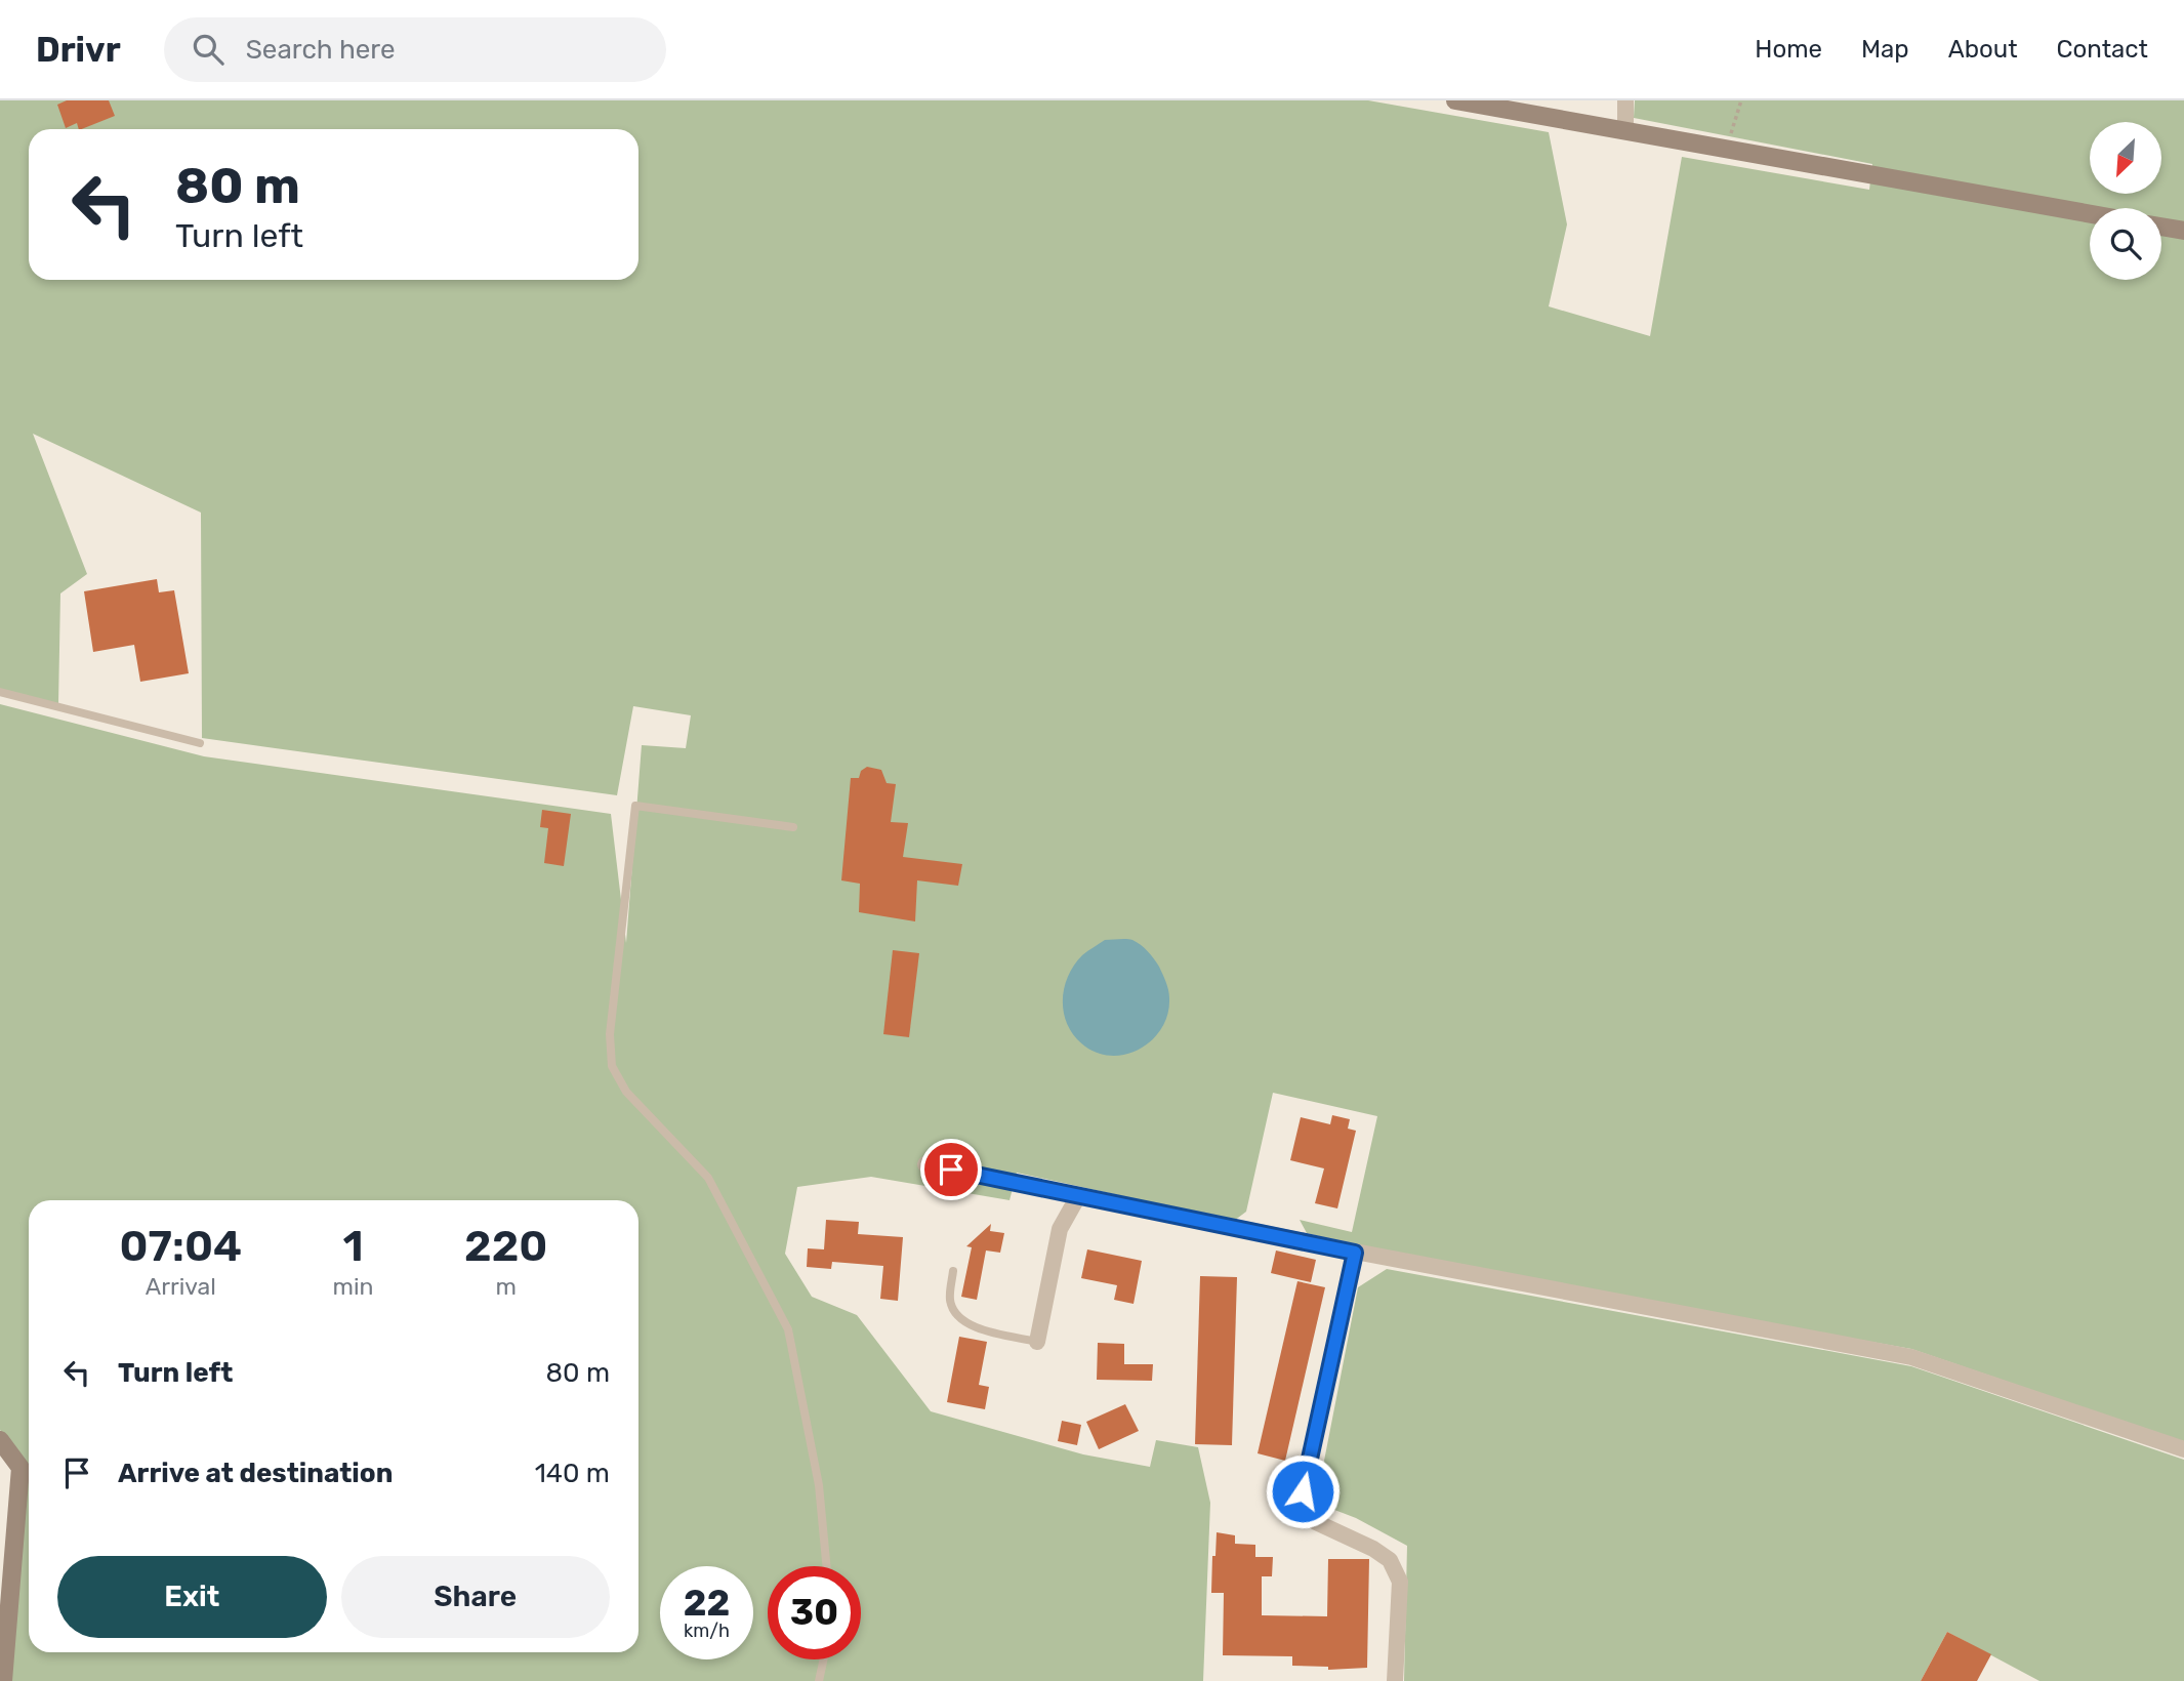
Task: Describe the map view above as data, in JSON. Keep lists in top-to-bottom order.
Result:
{
  "north": "bottom left",
  "page": {
    "header": "Drivr",
    "search": "Search here",
    "nav": [
      "Home",
      "Map",
      "About",
      "Contact"
    ],
    "turn": ["80 m", "Turn left"],
    "eta": [
      "07:04",
      "Arrival",
      "1",
      "min",
      "220",
      "m"
    ],
    "list": [
      {
        "name": "Turn left",
        "value": "80 m"
      },
      {
        "name": "Arrive at destination",
        "value": "140 m"
      }
    ],
    "buttons": ["Exit", "Share"],
    "speed": "22 km/h",
    "limit": "30"
  }
}
